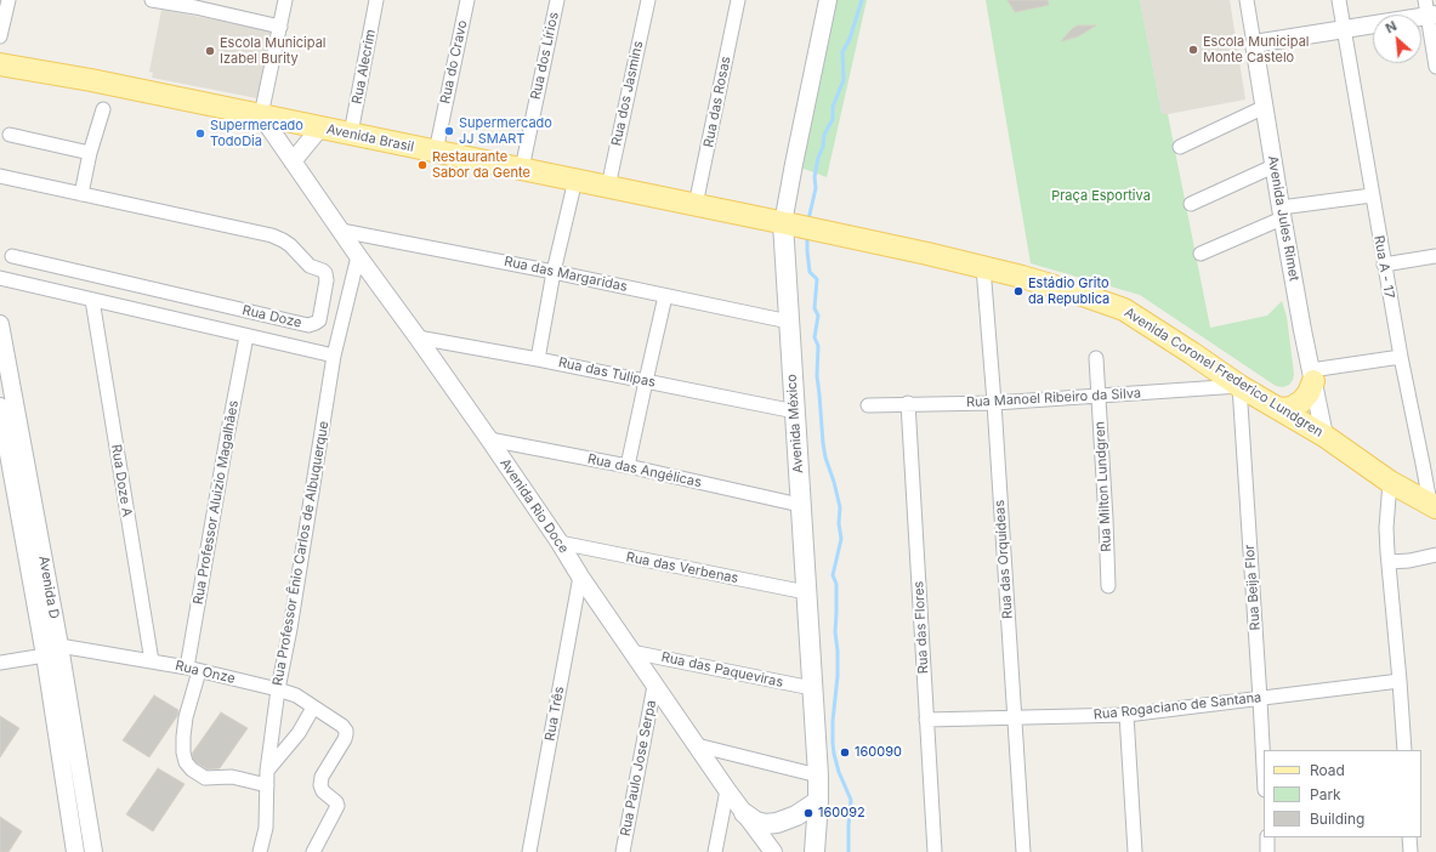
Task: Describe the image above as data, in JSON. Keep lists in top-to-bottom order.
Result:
{
  "streets": {
    "main road": ["Avenida Brasil", "Avenida Coronel Frederico Lundgren", "Avenida México"],
    "street": [
      "Rua dos Lírios",
      "Rua do Cravo",
      "Rua Alecrim",
      "Rua dos Jasmins",
      "Rua das Rosas",
      "Avenida Jules Rimet",
      "Rua A - 17",
      "Rua das Margaridas",
      "Rua Doze",
      "Rua das Tulipas",
      "Rua Manoel Ribeiro da Silva",
      "Rua das Angélicas",
      "Rua Doze A",
      "Rua Milton Lundgren",
      "Rua Professor Aluizio Magalhães",
      "Avenida Rio Doce",
      "Rua Professor Ênio Carlos de Albuquerque",
      "Rua das Orquídeas",
      "Rua das Verbenas",
      "Avenida D",
      "Rua Beija Flor",
      "Rua das Flores",
      "Rua das Paqueviras",
      "Rua Onze",
      "Rua Rogaciano de Santana",
      "Rua Três",
      "Rua Paulo Jose Serpa"
    ]
  },
  "crossings": [
    ["Rua dos Lírios", "Avenida Brasil"],
    ["Rua do Cravo", "Avenida Brasil"],
    ["Rua Alecrim", "Avenida Brasil"],
    ["Rua dos Jasmins", "Avenida Brasil"],
    ["Rua das Rosas", "Avenida Brasil"],
    ["Avenida Brasil", "Avenida Coronel Frederico Lundgren"],
    ["Avenida Brasil", "Avenida México"],
    ["Avenida Brasil", "Avenida Rio Doce"],
    ["Avenida Jules Rimet", "Avenida Coronel Frederico Lundgren"],
    ["Rua A - 17", "Avenida Coronel Frederico Lundgren"],
    ["Rua das Margaridas", "Avenida México"],
    ["Rua das Margaridas", "Avenida Rio Doce"],
    ["Rua Doze", "Rua Doze A"],
    ["Rua Doze", "Rua Professor Aluizio Magalhães"],
    ["Rua Doze", "Rua Professor Ênio Carlos de Albuquerque"],
    ["Rua das Tulipas", "Avenida México"],
    ["Rua das Tulipas", "Avenida Rio Doce"],
    ["Avenida Coronel Frederico Lundgren", "Rua Manoel Ribeiro da Silva"],
    ["Avenida Coronel Frederico Lundgren", "Avenida México"],
    ["Avenida Coronel Frederico Lundgren", "Rua das Orquídeas"],
    ["Avenida Coronel Frederico Lundgren", "Rua Beija Flor"],
    ["Rua Manoel Ribeiro da Silva", "Rua Milton Lundgren"],
    ["Rua Manoel Ribeiro da Silva", "Rua das Orquídeas"],
    ["Rua Manoel Ribeiro da Silva", "Rua Beija Flor"],
    ["Rua Manoel Ribeiro da Silva", "Rua das Flores"],
    ["Avenida México", "Rua das Angélicas"],
    ["Avenida México", "Rua das Verbenas"],
    ["Avenida México", "Rua das Paqueviras"],
    ["Rua das Angélicas", "Avenida Rio Doce"],
    ["Rua Doze A", "Rua Onze"],
    ["Rua Professor Aluizio Magalhães", "Rua Professor Ênio Carlos de Albuquerque"],
    ["Rua Professor Aluizio Magalhães", "Rua Onze"],
    ["Avenida Rio Doce", "Rua Professor Ênio Carlos de Albuquerque"],
    ["Avenida Rio Doce", "Rua das Verbenas"],
    ["Avenida Rio Doce", "Rua das Paqueviras"],
    ["Avenida Rio Doce", "Rua Três"],
    ["Avenida Rio Doce", "Rua Paulo Jose Serpa"],
    ["Rua Professor Ênio Carlos de Albuquerque", "Rua Onze"],
    ["Rua das Orquídeas", "Rua Rogaciano de Santana"],
    ["Avenida D", "Rua Onze"],
    ["Rua Beija Flor", "Rua Rogaciano de Santana"],
    ["Rua das Flores", "Rua Rogaciano de Santana"]
  ],
  "parks": ["Praça Esportiva"],
  "places": [
    "Escola Municipal Monte Castelo",
    "Escola Municipal Izabel Burity",
    "Supermercado JJ SMART",
    "Supermercado TodoDia",
    "Restaurante Sabor da Gente",
    "Estádio Grito da Republica",
    "160090",
    "160092"
  ],
  "legend": ["Road", "Park", "Building"],
  "north": "top left"
}
